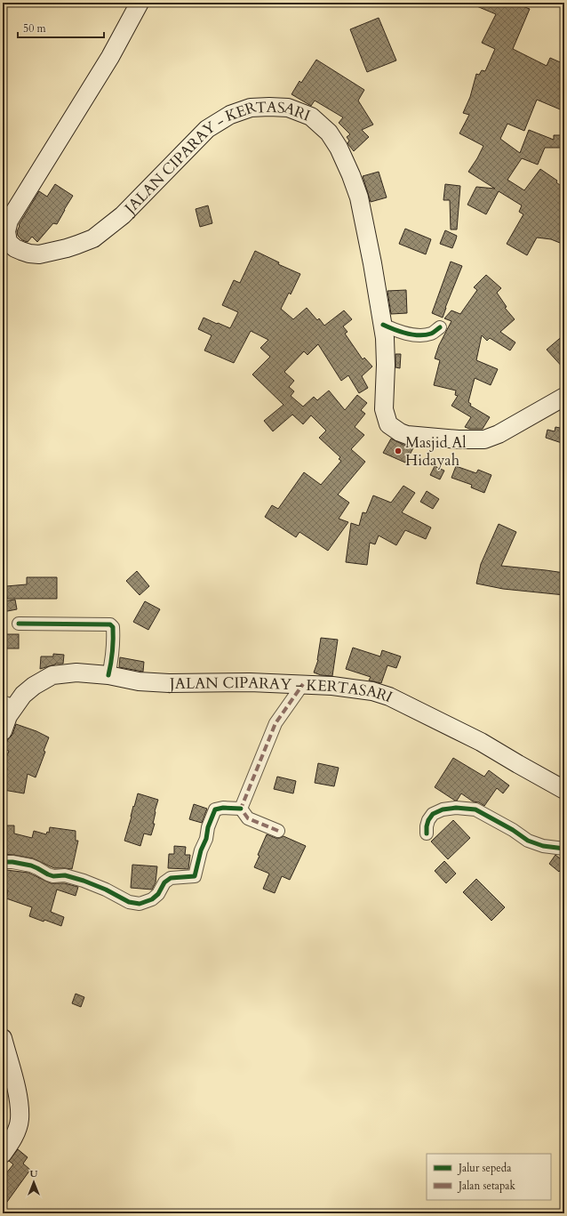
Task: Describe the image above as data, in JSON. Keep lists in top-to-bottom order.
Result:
{
  "streets": {
    "main road": ["JALAN CIPARAY - KERTASARI"]
  },
  "places": ["Masjid Al Hidayah"],
  "legend": ["Jalur sepeda", "Jalan setapak"],
  "scale_bar": "50 m",
  "north": "top"
}
